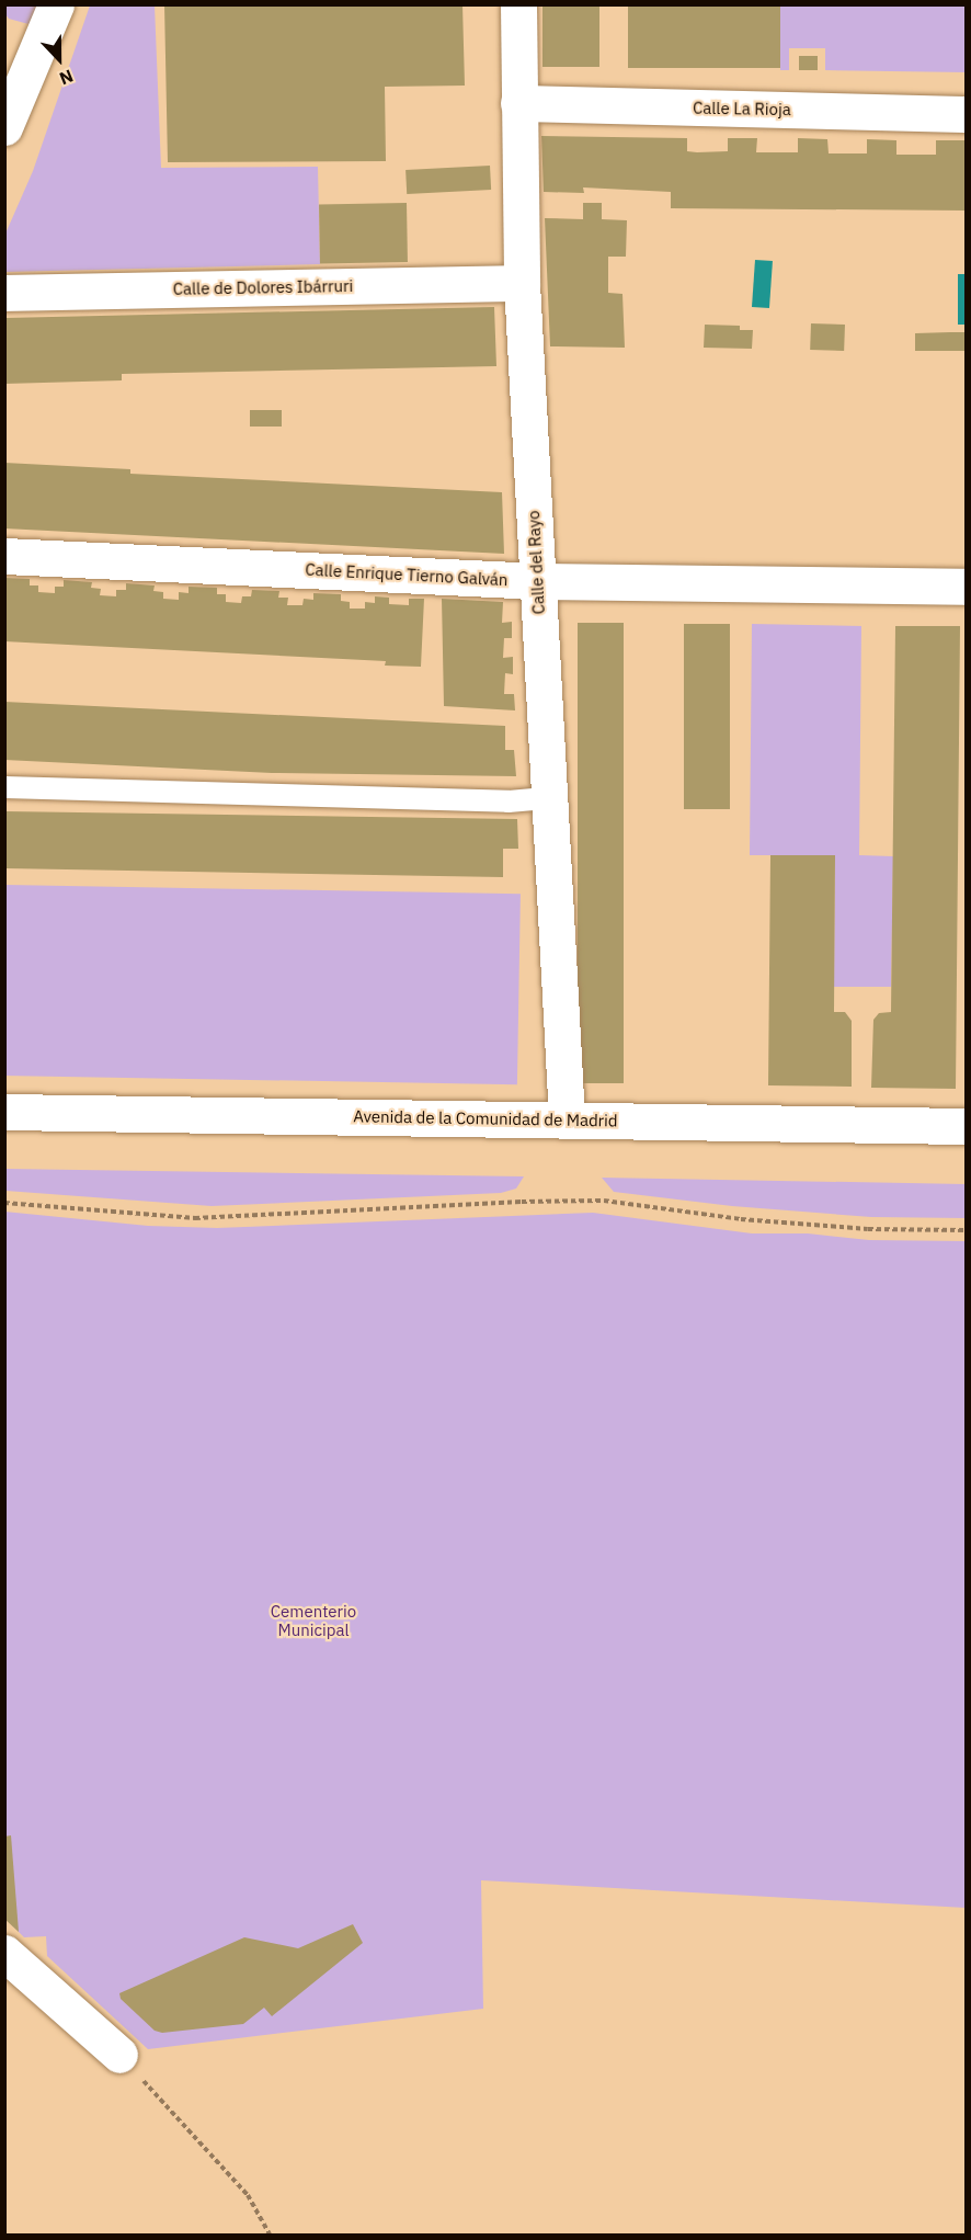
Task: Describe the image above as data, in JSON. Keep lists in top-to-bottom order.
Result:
{
  "streets": {
    "street": [
      "Calle La Rioja",
      "Calle de Dolores Ibárruri",
      "Calle del Rayo",
      "Calle Enrique Tierno Galván",
      "Avenida de la Comunidad de Madrid"
    ]
  },
  "crossings": [
    ["Calle La Rioja", "Calle del Rayo"],
    ["Calle de Dolores Ibárruri", "Calle del Rayo"],
    ["Calle del Rayo", "Calle Enrique Tierno Galván"],
    ["Calle del Rayo", "Avenida de la Comunidad de Madrid"]
  ],
  "parks": ["Cementerio Municipal"],
  "north": "bottom"
}
